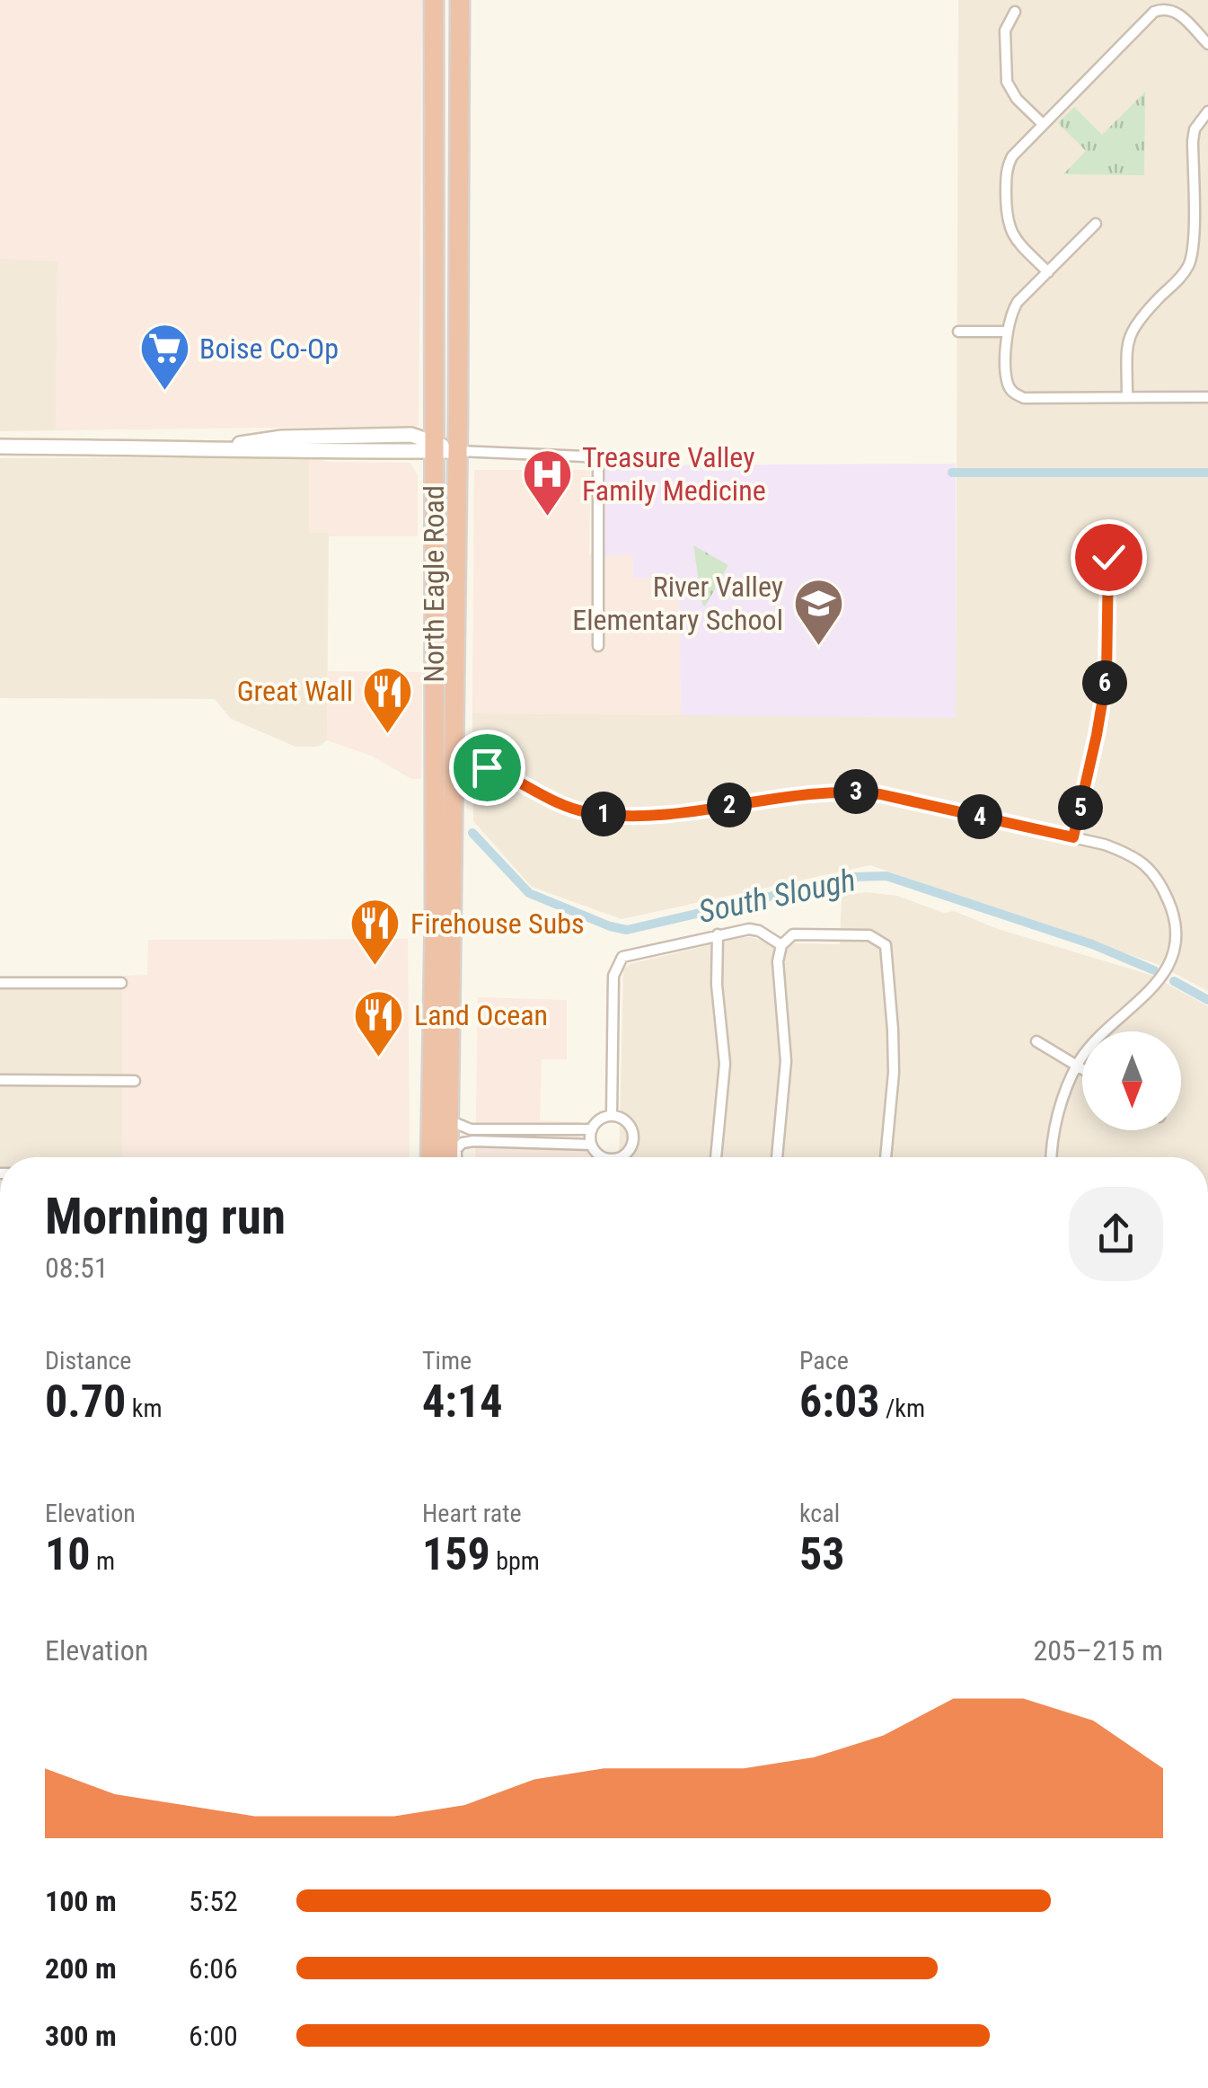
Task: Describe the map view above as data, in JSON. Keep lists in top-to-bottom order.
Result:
{
  "streets": {
    "highway": ["North Eagle Road"]
  },
  "water": ["South Slough"],
  "places": {
    "supermarket": ["Boise Co-Op"],
    "hospital": ["Treasure Valley Family Medicine"],
    "school or university": ["River Valley Elementary School"],
    "restaurant": ["Great Wall", "Firehouse Subs", "Land Ocean"]
  },
  "north": "bottom",
  "page": {
    "pins": [
      "6",
      "3",
      "2",
      "5",
      "1",
      "4"
    ],
    "heading": ["Morning run", "08:51"],
    "stats": [
      ["Distance", "0.70 km"],
      ["Time", "4:14"],
      ["Pace", "6:03 /km"],
      ["Elevation", "10 m"],
      ["Heart rate", "159 bpm"],
      ["kcal", "53"]
    ],
    "chart": ["Elevation", "205–215 m"],
    "list": [
      {
        "name": "100 m",
        "note": "5:52"
      },
      {
        "name": "200 m",
        "note": "6:06"
      },
      {
        "name": "300 m",
        "note": "6:00"
      }
    ]
  }
}
